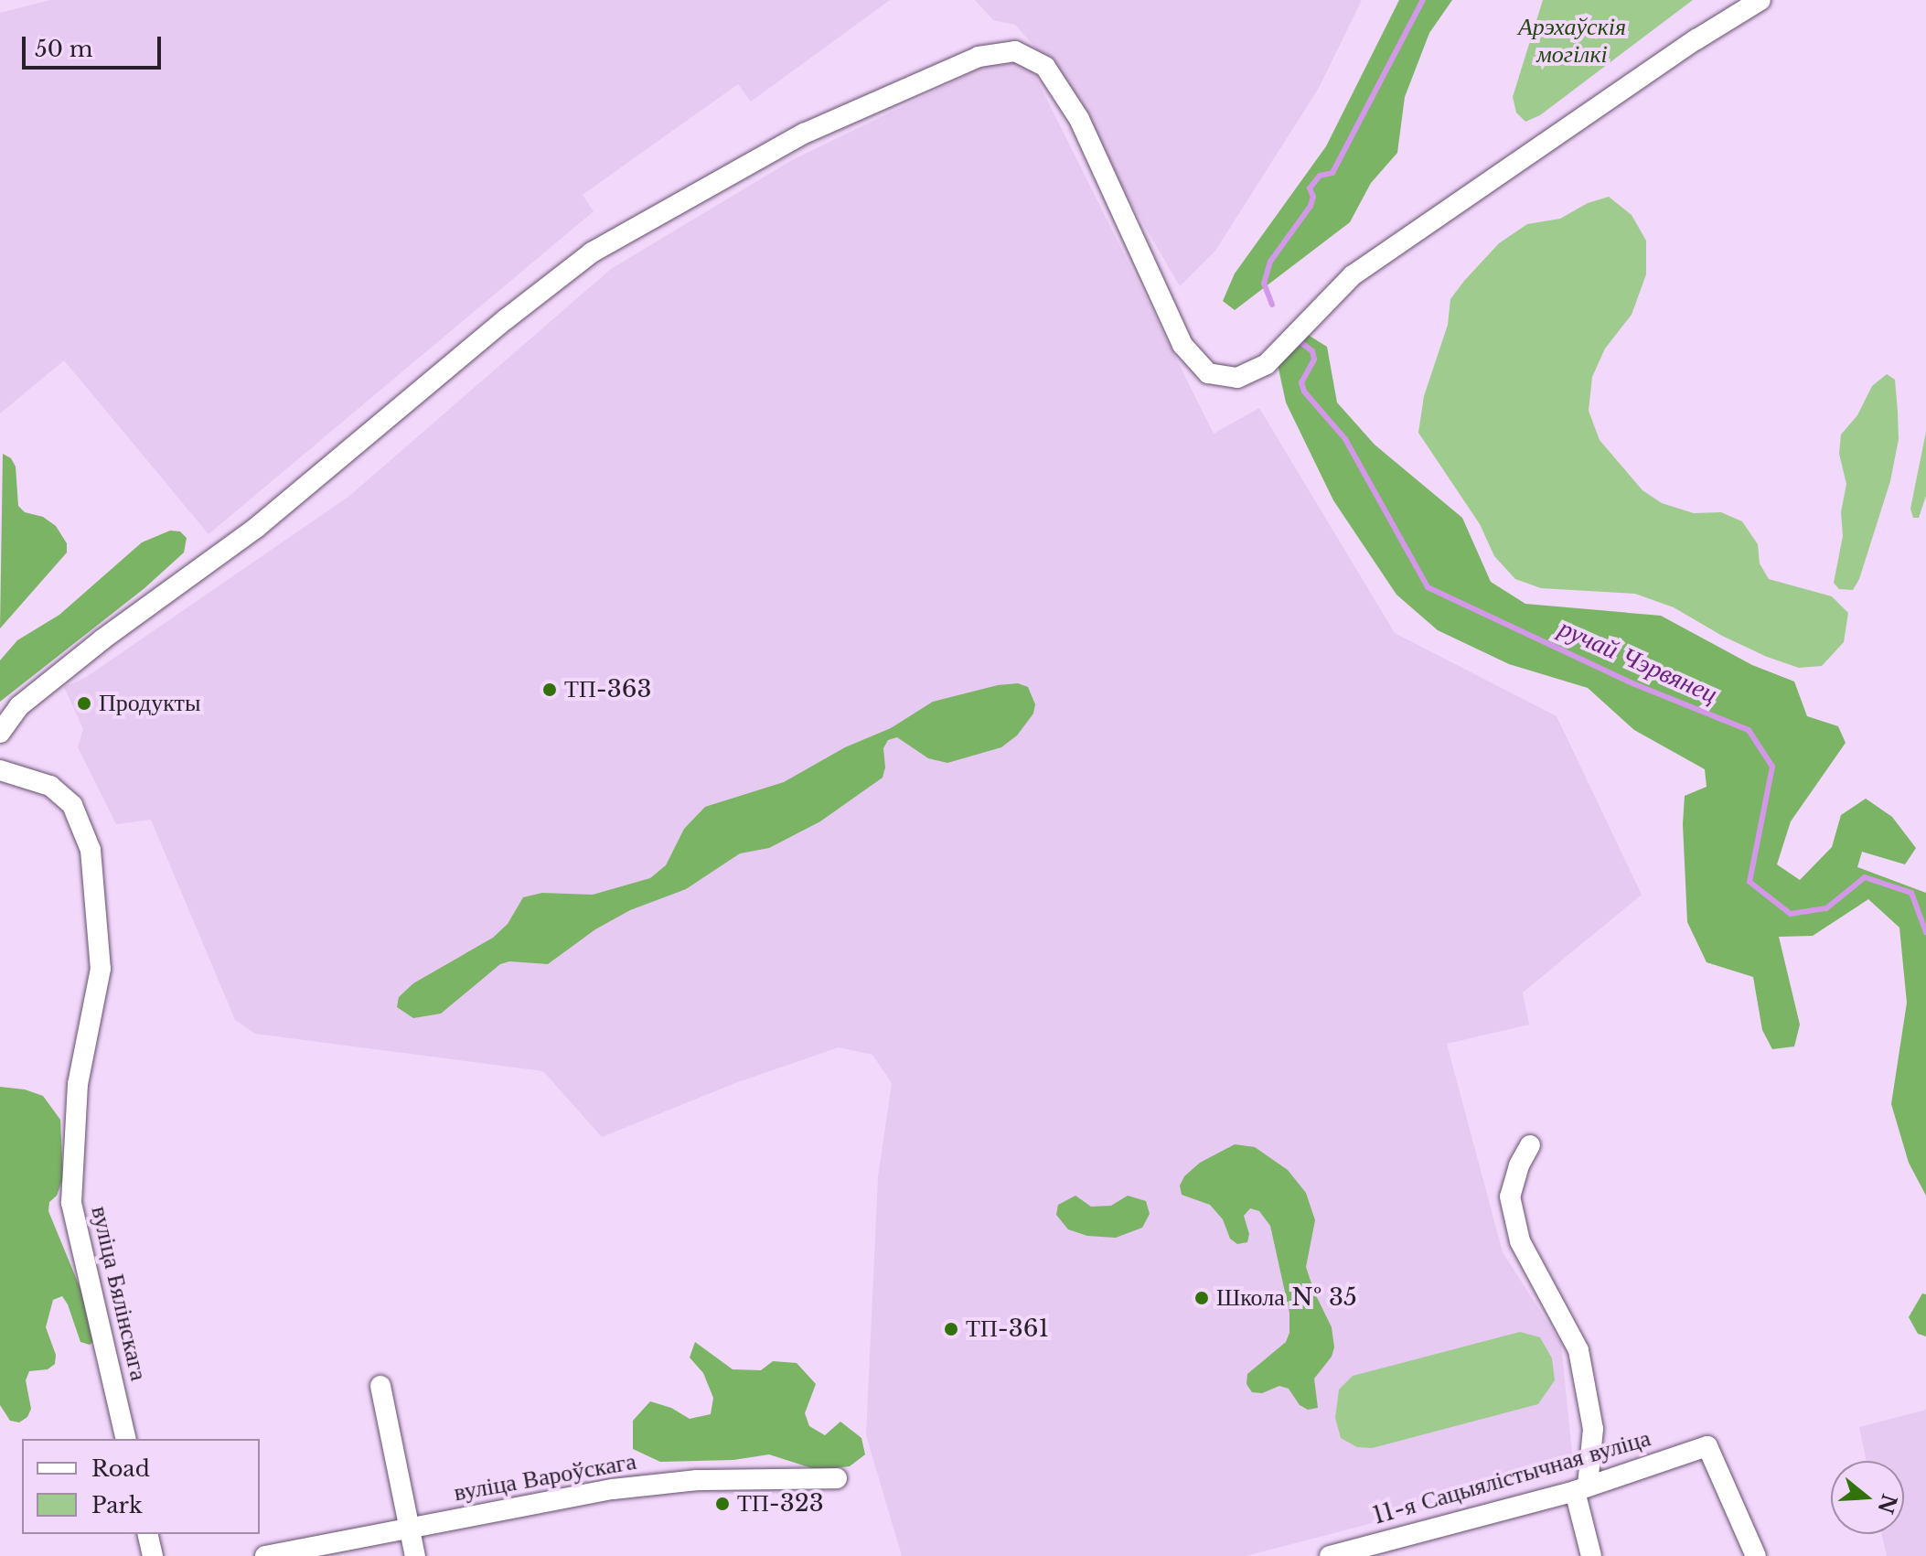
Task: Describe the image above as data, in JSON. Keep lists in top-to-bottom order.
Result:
{
  "streets": {
    "street": ["вуліца Бялінскага", "вуліца Вароўскага", "11-я Сацыялістычная вуліца"]
  },
  "water": ["ручай Чэрвянец"],
  "parks": ["Арэхаўскія могілкі"],
  "places": [
    "ТП-363",
    "Продукты",
    "Школа № 35",
    "ТП-361",
    "ТП-323"
  ],
  "legend": ["Road", "Park"],
  "scale_bar": "50 m",
  "north": "right"
}
